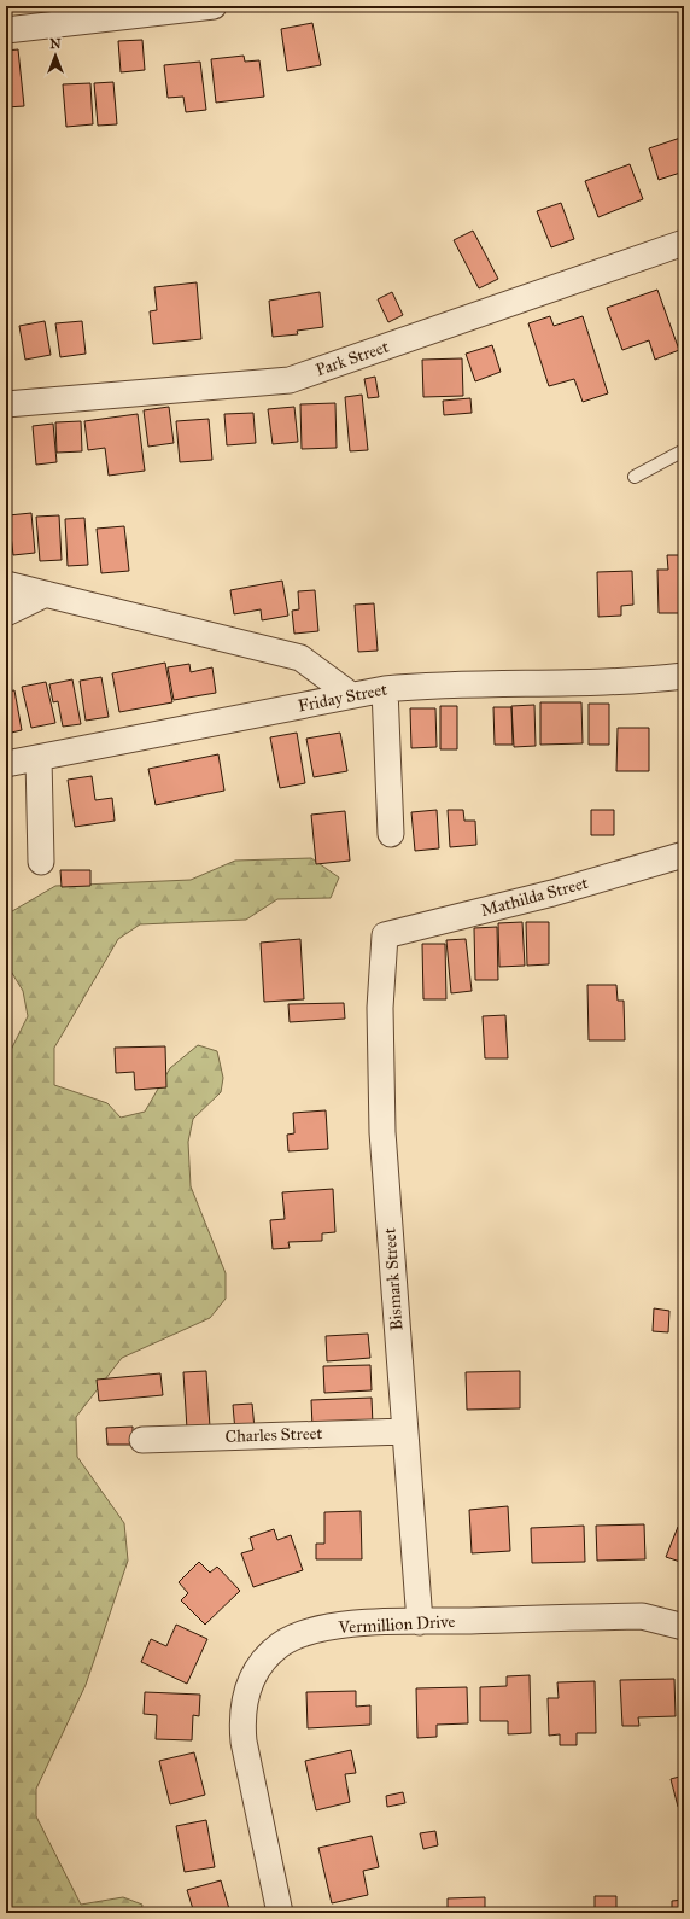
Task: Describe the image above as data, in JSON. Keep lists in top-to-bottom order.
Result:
{
  "streets": {
    "street": [
      "Park Street",
      "Friday Street",
      "Mathilda Street",
      "Bismark Street",
      "Charles Street",
      "Vermillion Drive"
    ]
  },
  "crossings": [
    ["Mathilda Street", "Bismark Street"],
    ["Bismark Street", "Charles Street"],
    ["Bismark Street", "Vermillion Drive"]
  ],
  "north": "top"
}
